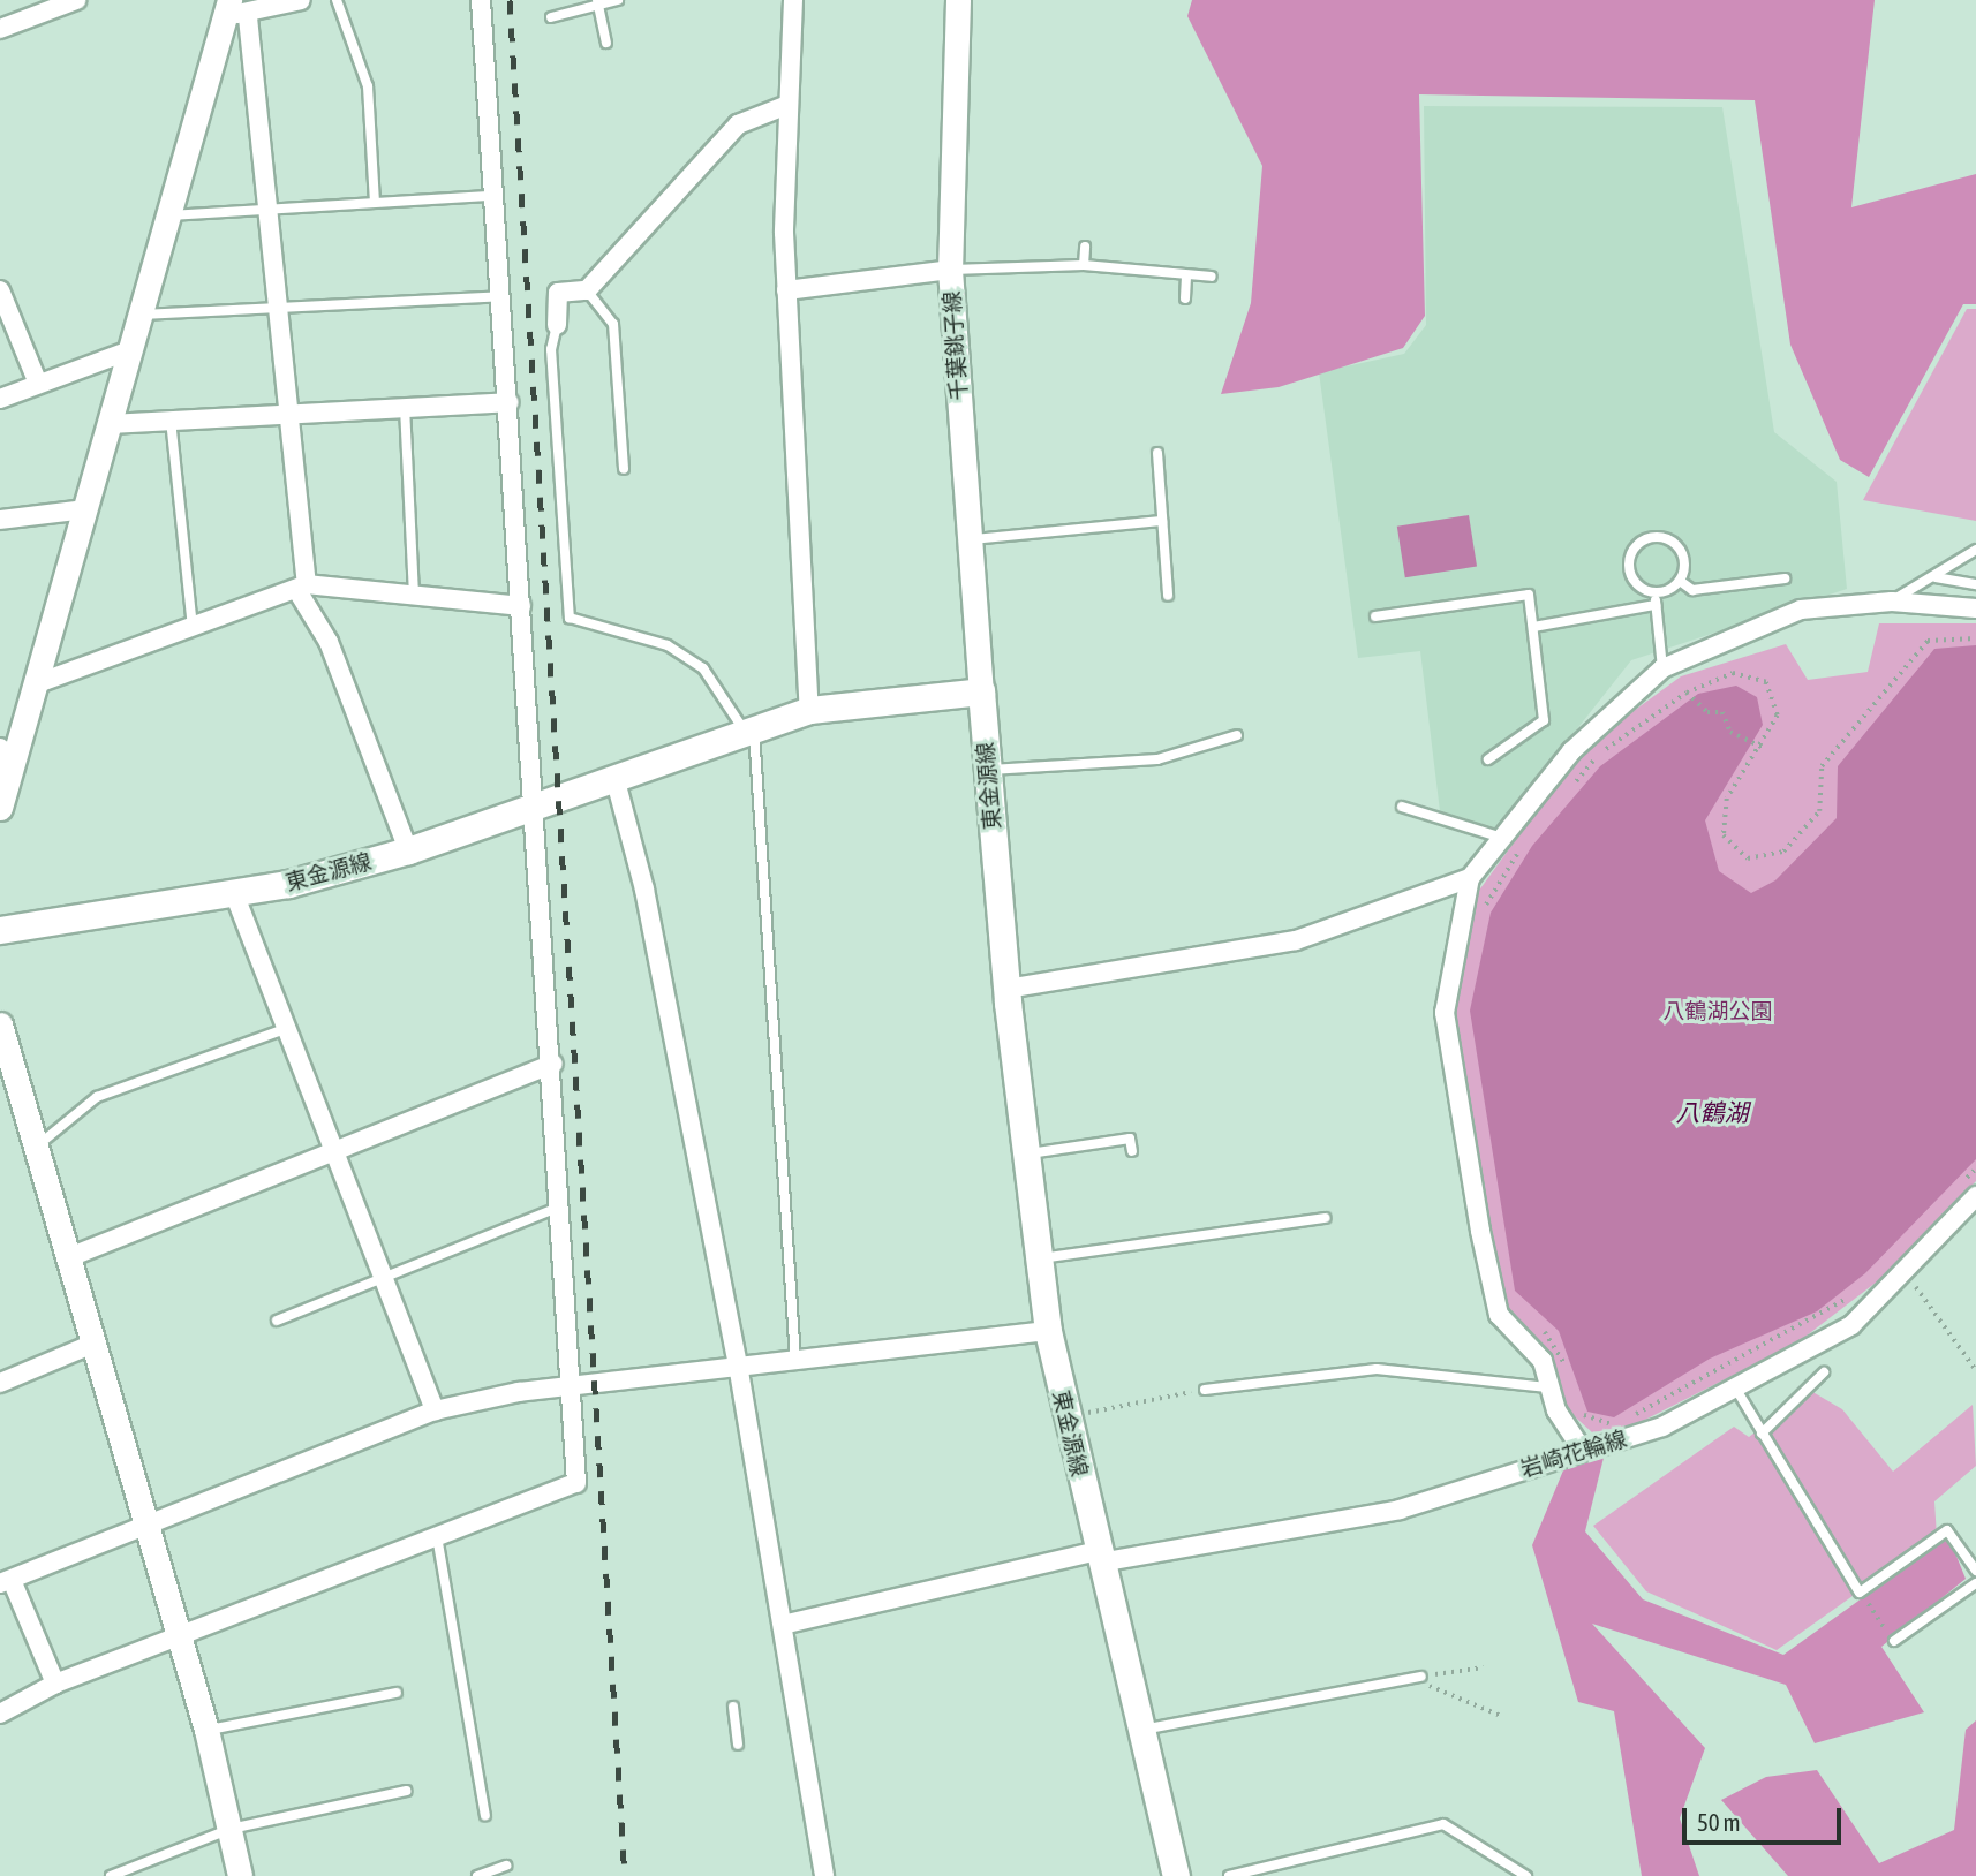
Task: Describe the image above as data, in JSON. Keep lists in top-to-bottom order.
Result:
{
  "streets": {
    "main road": ["東金源線"],
    "street": ["千葉銚子線", "岩崎花輪線"]
  },
  "crossings": [
    ["千葉銚子線", "東金源線"],
    ["東金源線", "岩崎花輪線"]
  ],
  "water": ["八鶴湖"],
  "parks": ["八鶴湖公園"],
  "scale_bar": "50 m"
}
